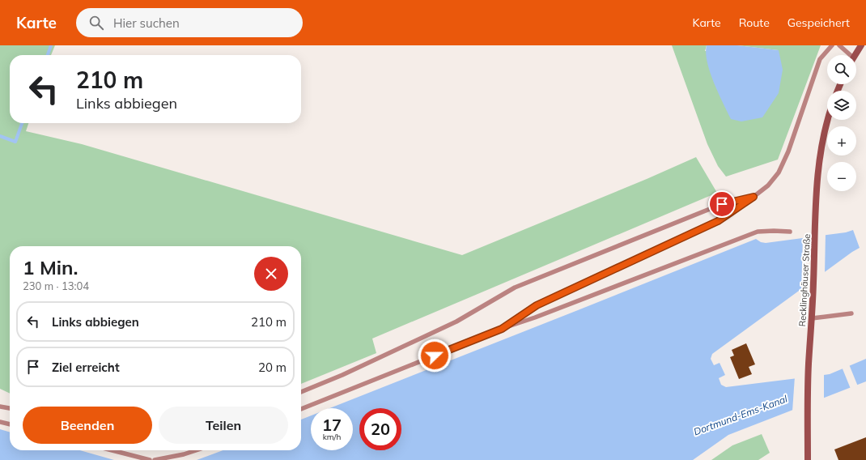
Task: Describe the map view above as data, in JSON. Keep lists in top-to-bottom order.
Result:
{
  "streets": {
    "main road": ["Recklinghäuser Straße"]
  },
  "water": ["Dortmund-Ems-Kanal"],
  "page": {
    "header": "Karte",
    "search": "Hier suchen",
    "nav": ["Karte", "Route", "Gespeichert"],
    "map_buttons": ["+", "−"],
    "turn": ["210 m", "Links abbiegen"],
    "heading": ["1 Min.", "230 m · 13:04"],
    "list": [
      {
        "name": "Links abbiegen",
        "value": "210 m"
      },
      {
        "name": "Ziel erreicht",
        "value": "20 m"
      }
    ],
    "buttons": ["Beenden", "Teilen"],
    "speed": "17 km/h",
    "limit": "20"
  }
}
